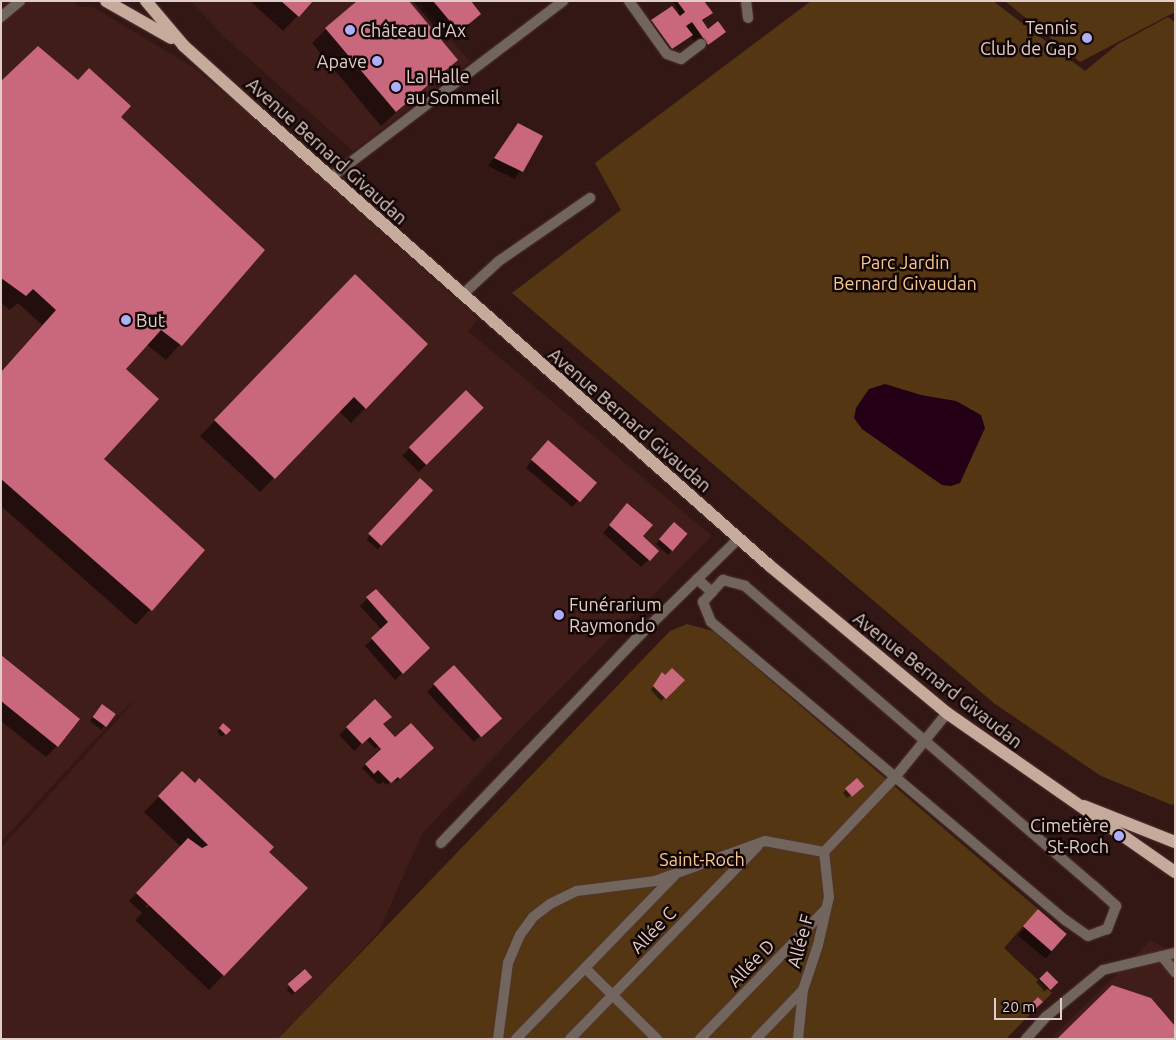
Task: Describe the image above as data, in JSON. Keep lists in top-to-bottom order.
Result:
{
  "streets": {
    "main road": ["Avenue Bernard Givaudan"],
    "street": ["Allée C", "Allée F", "Allée D"]
  },
  "crossings": [
    ["Allée F", "Allée D"]
  ],
  "parks": ["Parc Jardin Bernard Givaudan", "Saint-Roch"],
  "places": [
    "Château d'Ax",
    "Tennis Club de Gap",
    "Apave",
    "La Halle au Sommeil",
    "But",
    "Funérarium Raymondo",
    "Cimetière St-Roch"
  ],
  "scale_bar": "20 m"
}
